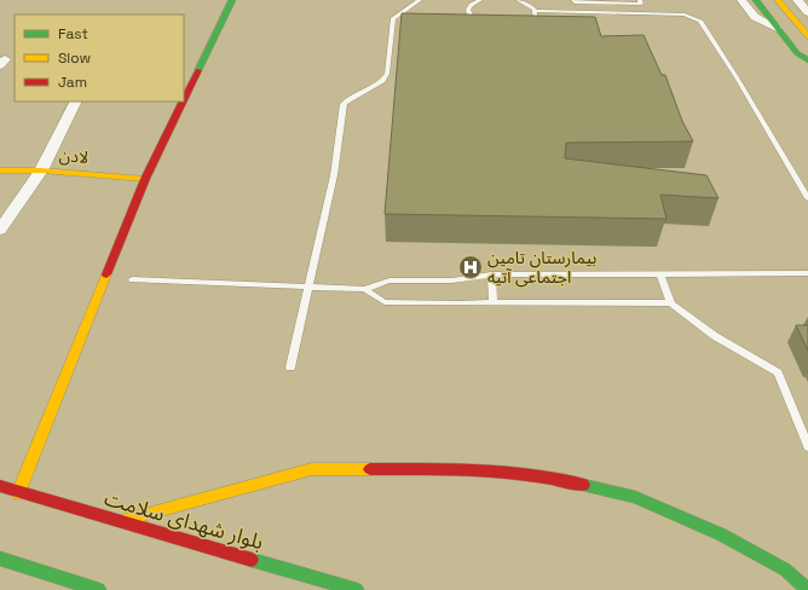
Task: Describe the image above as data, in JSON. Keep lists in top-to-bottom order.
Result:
{
  "streets": {
    "street": ["لادن", "بلوار شهدای سلامت"]
  },
  "places": {
    "hospital": ["بیمارستان تامین اجتماعی آتیه"]
  },
  "legend": ["Fast", "Slow", "Jam"]
}
